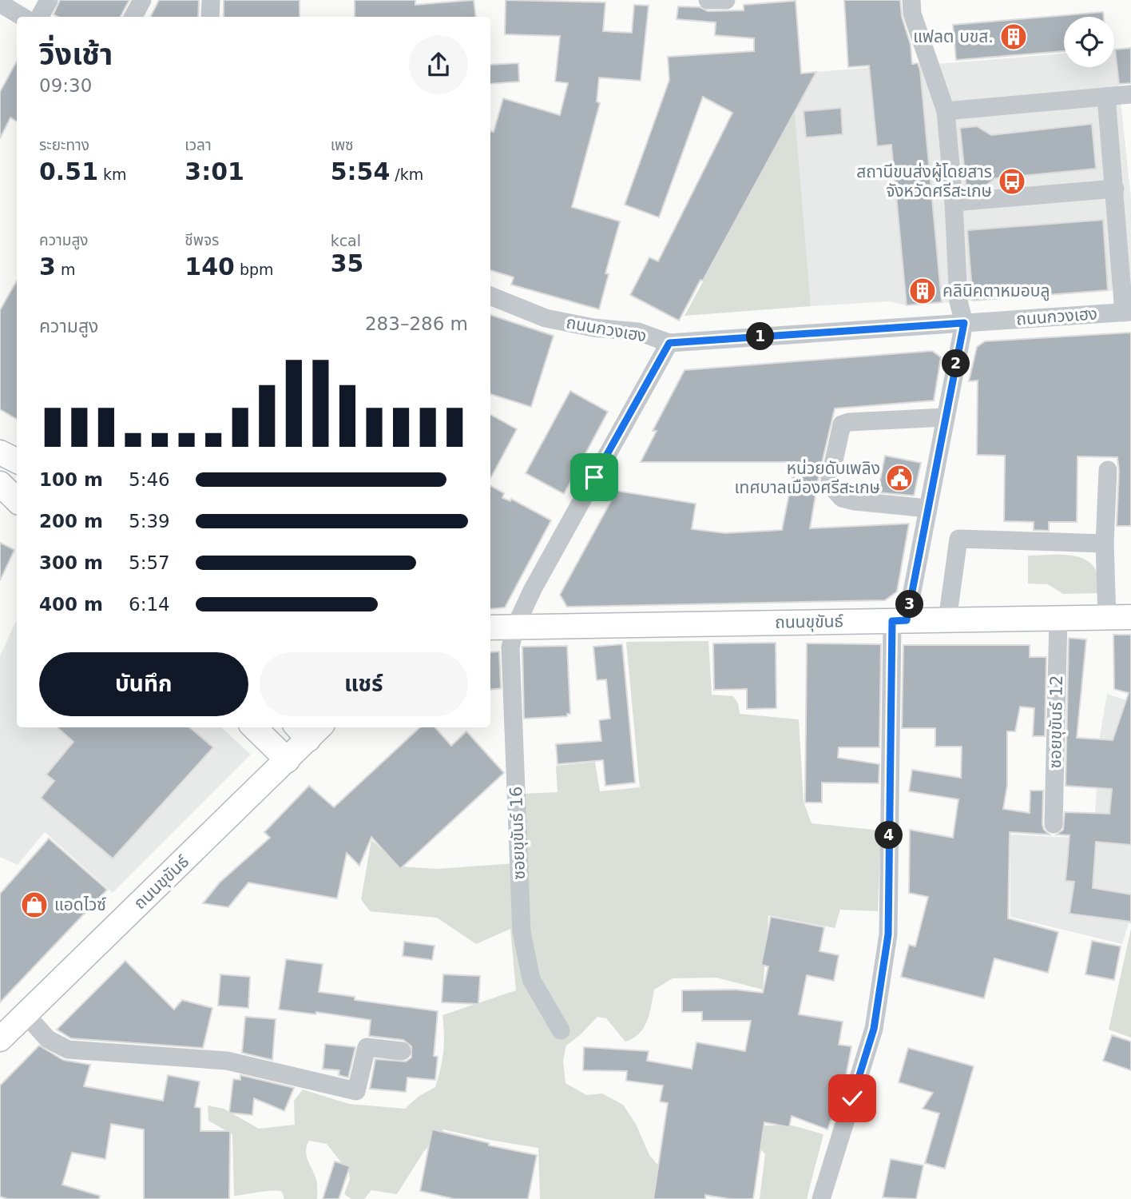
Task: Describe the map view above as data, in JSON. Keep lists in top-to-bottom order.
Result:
{
  "streets": {
    "main road": ["ถนนขุขันธ์"],
    "street": ["ถนนกวงเฮง", "ซอยขุขันธ์ 12", "ซอยขุขันธ์ 16"]
  },
  "crossings": [
    ["ถนนกวงเฮง", "ซอยขุขันธ์ 16"],
    ["ถนนขุขันธ์", "ซอยขุขันธ์ 12"],
    ["ถนนขุขันธ์", "ซอยขุขันธ์ 16"]
  ],
  "places": {
    "building": ["แฟลต บขส.", "คลินิคตาหมอบลู"],
    "bus stop": ["สถานีขนส่งผู้โดยสาร จังหวัดศรีสะเกษ"],
    "public building": ["หน่วยดับเพลิง เทศบาลเมืองศรีสะเกษ"],
    "shop": ["แอดไวซ์"]
  },
  "page": {
    "heading": ["วิ่งเช้า", "09:30"],
    "stats": [
      ["ระยะทาง", "0.51 km"],
      ["เวลา", "3:01"],
      ["เพซ", "5:54 /km"],
      ["ความสูง", "3 m"],
      ["ชีพจร", "140 bpm"],
      ["kcal", "35"]
    ],
    "chart": ["ความสูง", "283–286 m"],
    "pins": [
      "1",
      "2",
      "3",
      "4"
    ],
    "list": [
      {
        "name": "100 m",
        "note": "5:46"
      },
      {
        "name": "200 m",
        "note": "5:39"
      },
      {
        "name": "300 m",
        "note": "5:57"
      },
      {
        "name": "400 m",
        "note": "6:14"
      }
    ],
    "buttons": ["บันทึก", "แชร์"]
  }
}
